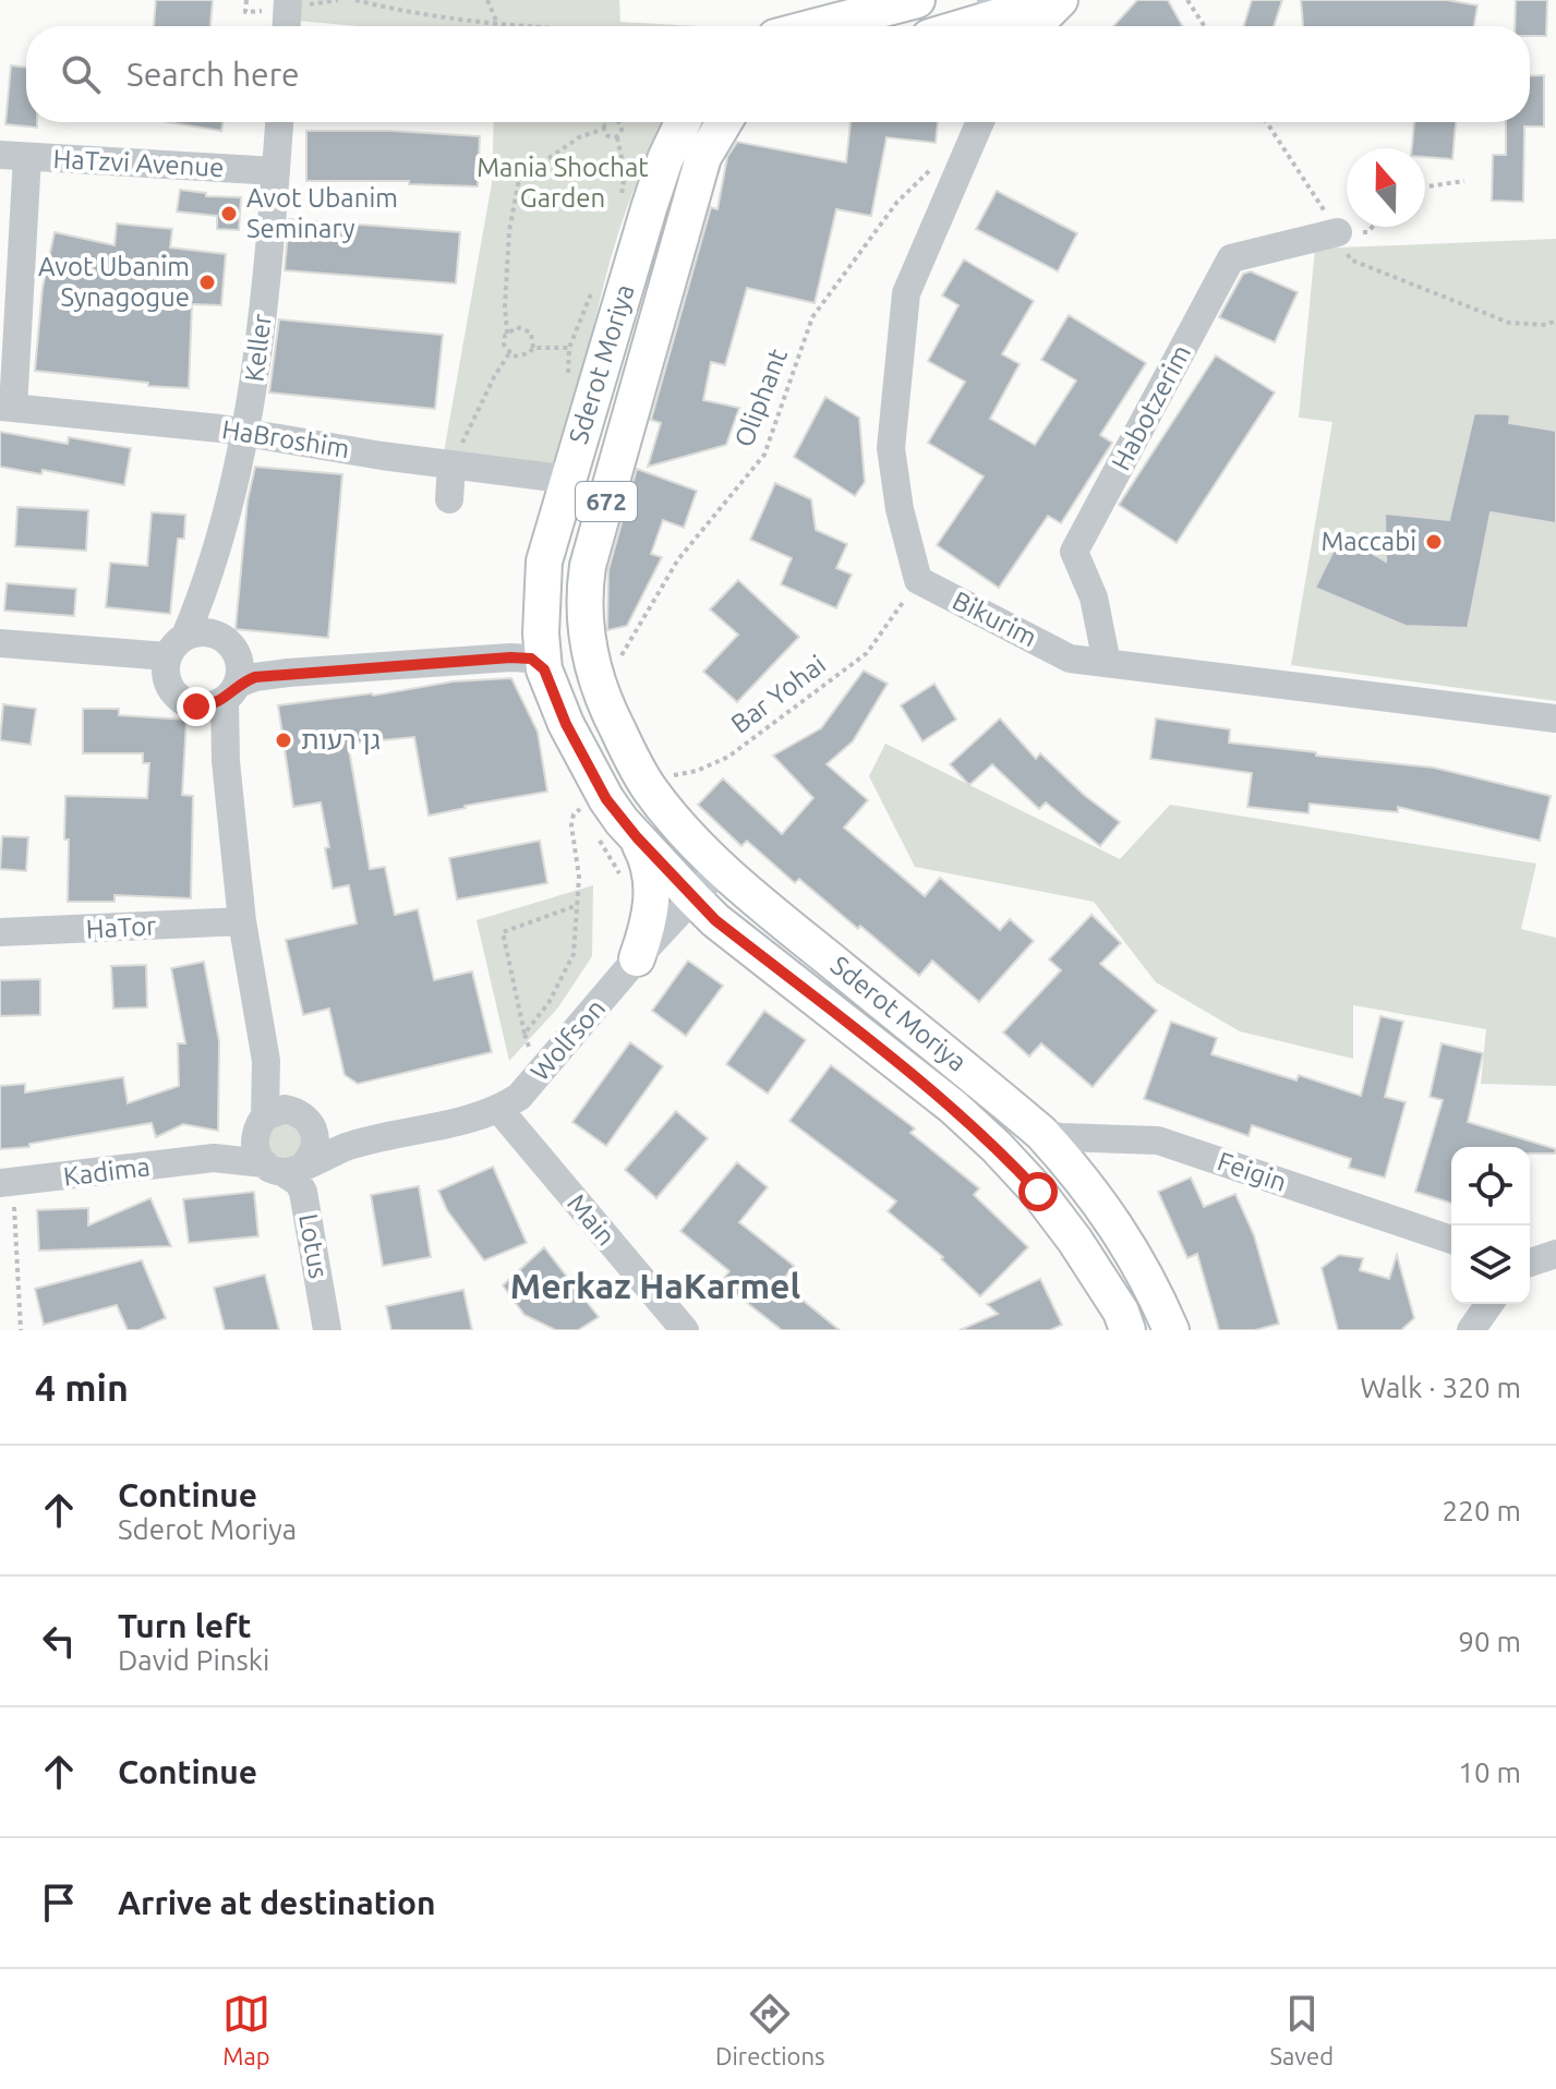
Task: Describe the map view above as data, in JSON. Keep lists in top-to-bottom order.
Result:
{
  "streets": {
    "main road": ["Sderot Moriya", "672"],
    "street": [
      "HaTzvi Avenue",
      "Keller",
      "Habotzerim",
      "HaBroshim",
      "Bikurim",
      "HaTor",
      "Wolfson",
      "Kadima",
      "Feigin",
      "Main",
      "Lotus"
    ],
    "path": ["Oliphant", "Bar Yohai"]
  },
  "crossings": [
    ["HaTzvi Avenue", "Keller"],
    ["Keller", "HaBroshim"],
    ["Sderot Moriya", "HaBroshim"],
    ["Sderot Moriya", "Bar Yohai"],
    ["Sderot Moriya", "Wolfson"],
    ["Sderot Moriya", "Feigin"],
    ["Habotzerim", "Bikurim"],
    ["Bikurim", "Bar Yohai"],
    ["Wolfson", "Kadima"],
    ["Wolfson", "Main"],
    ["Wolfson", "Lotus"],
    ["Kadima", "Lotus"]
  ],
  "districts": ["Merkaz HaKarmel"],
  "parks": ["Mania Shochat Garden"],
  "places": [
    "Avot Ubanim Seminary",
    "Avot Ubanim Synagogue",
    "Maccabi",
    "גן רעות"
  ],
  "north": "top",
  "page": {
    "search": "Search here",
    "heading": ["4 min", "Walk · 320 m"],
    "list": [
      ["Continue", "Sderot Moriya", "220 m"],
      ["Turn left", "David Pinski", "90 m"],
      ["Continue", "10 m"],
      "Arrive at destination"
    ],
    "nav": ["Map", "Directions", "Saved"]
  }
}
